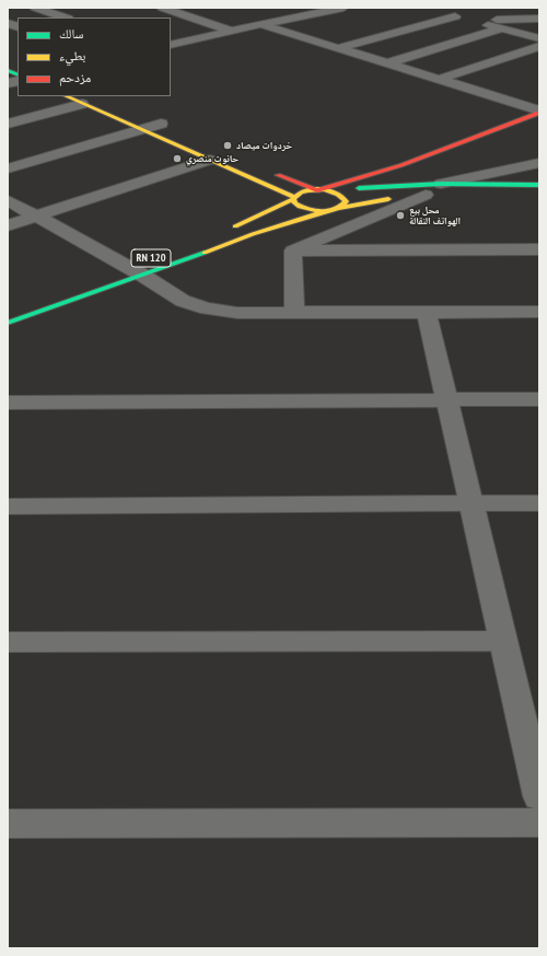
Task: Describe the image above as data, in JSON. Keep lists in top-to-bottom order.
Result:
{
  "streets": {
    "main road": ["RN 120"]
  },
  "places": ["خردوات ميصاد", "حانوت منصري", "محل بيع الهواتف النقالة"],
  "legend": ["سالك", "بطيء", "مزدحم"]
}
